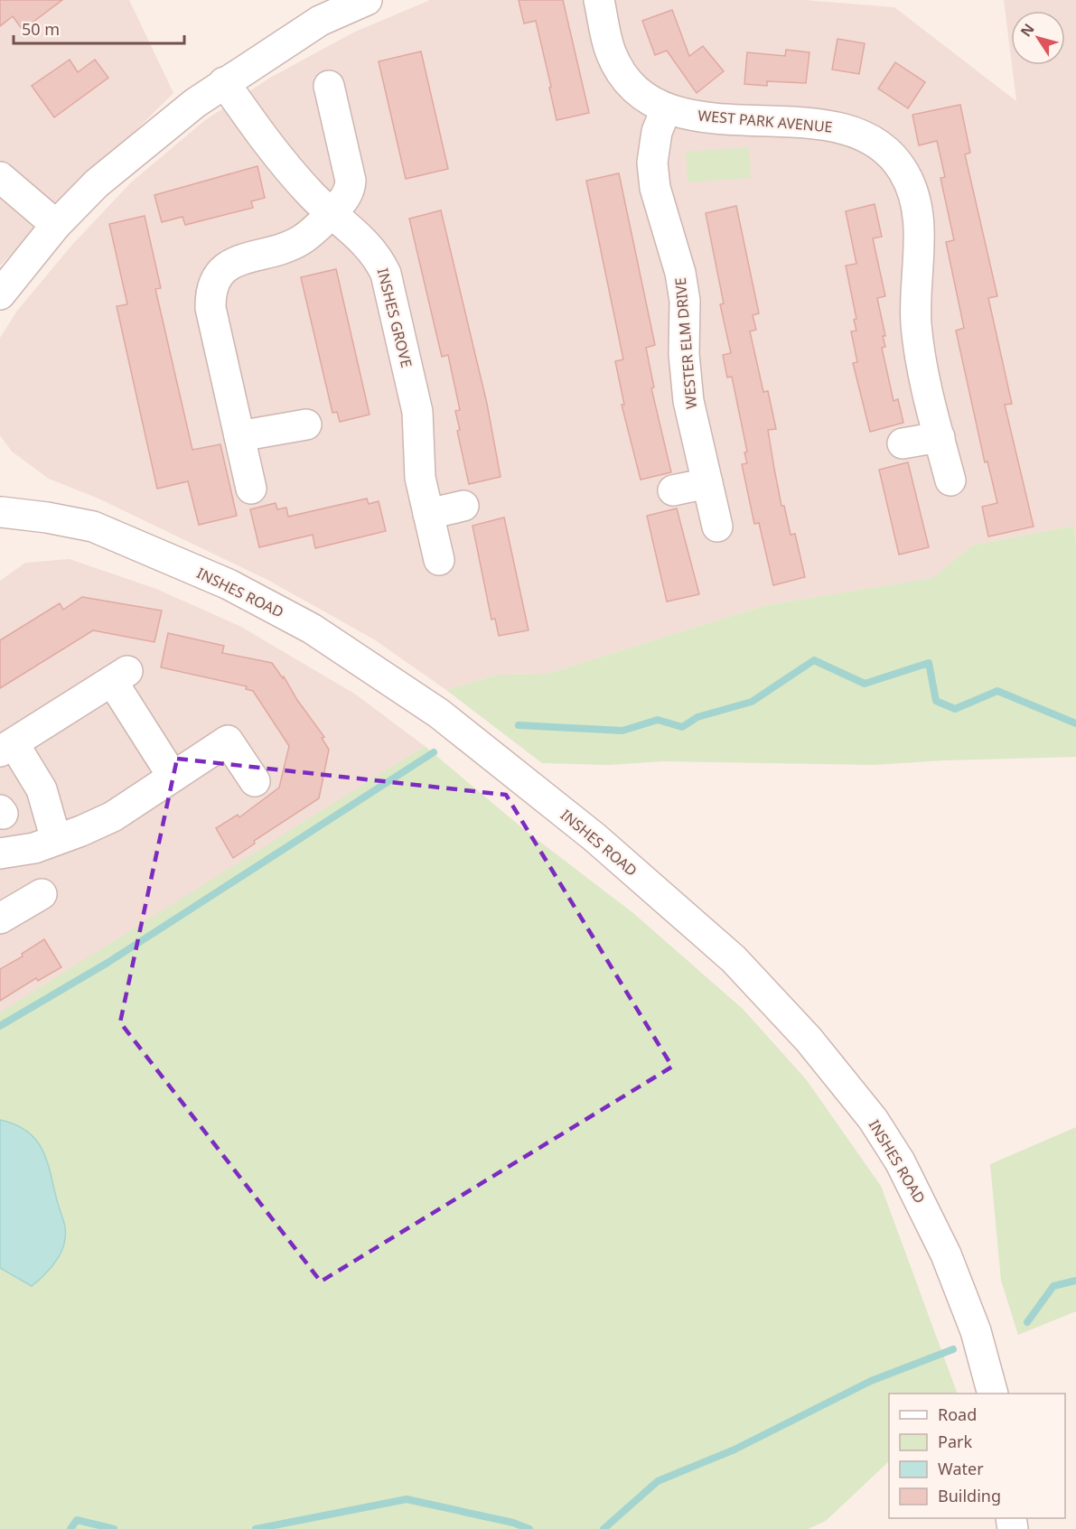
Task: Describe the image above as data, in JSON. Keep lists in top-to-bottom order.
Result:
{
  "streets": {
    "street": [
      "WEST PARK AVENUE",
      "INSHES GROVE",
      "WESTER ELM DRIVE",
      "INSHES ROAD"
    ]
  },
  "crossings": [
    ["WEST PARK AVENUE", "WESTER ELM DRIVE"]
  ],
  "legend": [
    "Road",
    "Park",
    "Water",
    "Building"
  ],
  "scale_bar": "50 m",
  "north": "top left"
}
